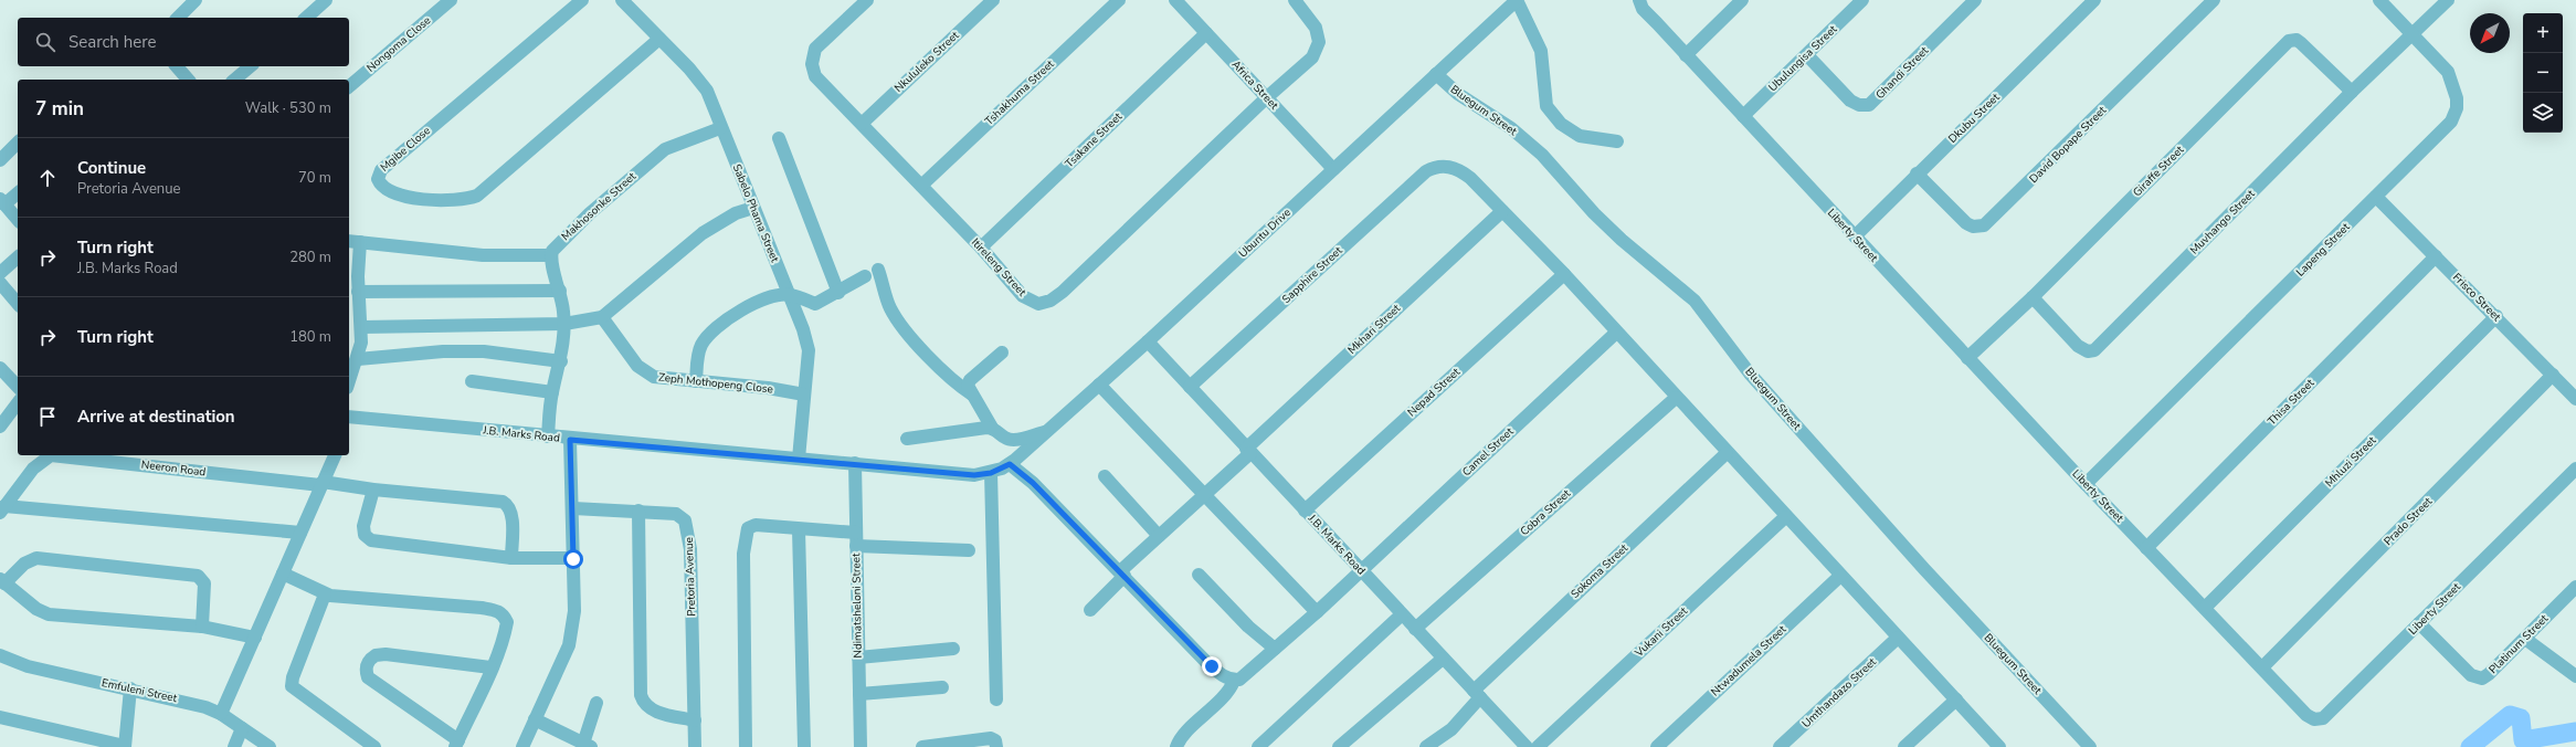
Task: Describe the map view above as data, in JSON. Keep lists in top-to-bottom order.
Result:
{
  "streets": {
    "street": [
      "Nongoma Close",
      "Ubulungisa Street",
      "Nkululeko Street",
      "Ghandi Street",
      "Africa Street",
      "Tshakhuma Street",
      "Bluegum Street",
      "Dkubu Street",
      "Tsakane Street",
      "David Bopape Street",
      "Mgibe Close",
      "Giraffe Street",
      "Makhosonke Street",
      "Sabelo Phama Street",
      "Muvhango Street",
      "Ubuntu Drive",
      "Liberty Street",
      "Lapeng Street",
      "Itireleng Street",
      "Sapphire Street",
      "Frisco Street",
      "Mkhari Street",
      "Zeph Mothopeng Close",
      "Nepad Street",
      "Thisa Street",
      "J.B. Marks Road",
      "Camel Street",
      "Mhluzi Street",
      "Neeron Road",
      "Cobra Street",
      "Prado Street",
      "Sokoma Street",
      "Pretoria Avenue",
      "Ndimatsheloni Street",
      "Vukani Street",
      "Platinum Street",
      "Ntwadumela Street",
      "Emfuleni Street",
      "Umthandazo Street"
    ]
  },
  "crossings": [
    ["Ubulungisa Street", "Ghandi Street"],
    ["Ubulungisa Street", "Liberty Street"],
    ["Nkululeko Street", "Itireleng Street"],
    ["Africa Street", "Tsakane Street"],
    ["Africa Street", "Ubuntu Drive"],
    ["Africa Street", "Itireleng Street"],
    ["Tshakhuma Street", "Itireleng Street"],
    ["Bluegum Street", "Ubuntu Drive"],
    ["Dkubu Street", "David Bopape Street"],
    ["Dkubu Street", "Liberty Street"],
    ["Tsakane Street", "Itireleng Street"],
    ["Mgibe Close", "Sabelo Phama Street"],
    ["Giraffe Street", "Muvhango Street"],
    ["Giraffe Street", "Liberty Street"],
    ["Makhosonke Street", "Sabelo Phama Street"],
    ["Sabelo Phama Street", "Zeph Mothopeng Close"],
    ["Sabelo Phama Street", "J.B. Marks Road"],
    ["Muvhango Street", "Lapeng Street"],
    ["Ubuntu Drive", "J.B. Marks Road"],
    ["Liberty Street", "Lapeng Street"],
    ["Liberty Street", "Thisa Street"],
    ["Liberty Street", "Mhluzi Street"],
    ["Liberty Street", "Prado Street"],
    ["Liberty Street", "Platinum Street"],
    ["Lapeng Street", "Frisco Street"],
    ["Sapphire Street", "Mkhari Street"],
    ["Sapphire Street", "J.B. Marks Road"],
    ["Frisco Street", "Thisa Street"],
    ["Frisco Street", "Mhluzi Street"],
    ["Frisco Street", "Prado Street"],
    ["Mkhari Street", "J.B. Marks Road"],
    ["Nepad Street", "J.B. Marks Road"],
    ["J.B. Marks Road", "Camel Street"],
    ["J.B. Marks Road", "Cobra Street"],
    ["J.B. Marks Road", "Sokoma Street"],
    ["J.B. Marks Road", "Ndimatsheloni Street"]
  ],
  "north": "bottom left",
  "page": {
    "map_buttons": ["+", "−"],
    "search": "Search here",
    "heading": ["7 min", "Walk · 530 m"],
    "list": [
      ["Continue", "Pretoria Avenue", "70 m"],
      ["Turn right", "J.B. Marks Road", "280 m"],
      ["Turn right", "180 m"],
      "Arrive at destination"
    ]
  }
}
